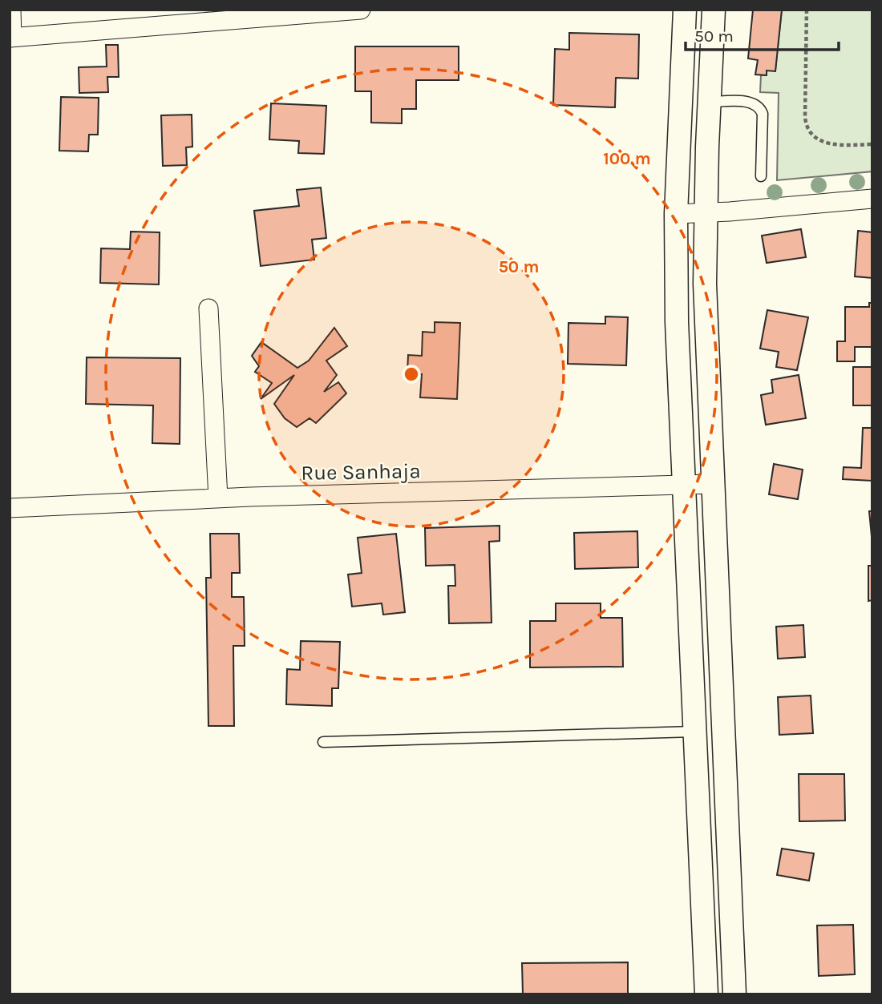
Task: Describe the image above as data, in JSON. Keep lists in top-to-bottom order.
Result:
{
  "streets": {
    "street": ["Rue Sanhaja"]
  },
  "scale_bar": "50 m",
  "rings": ["100 m", "50 m"]
}
